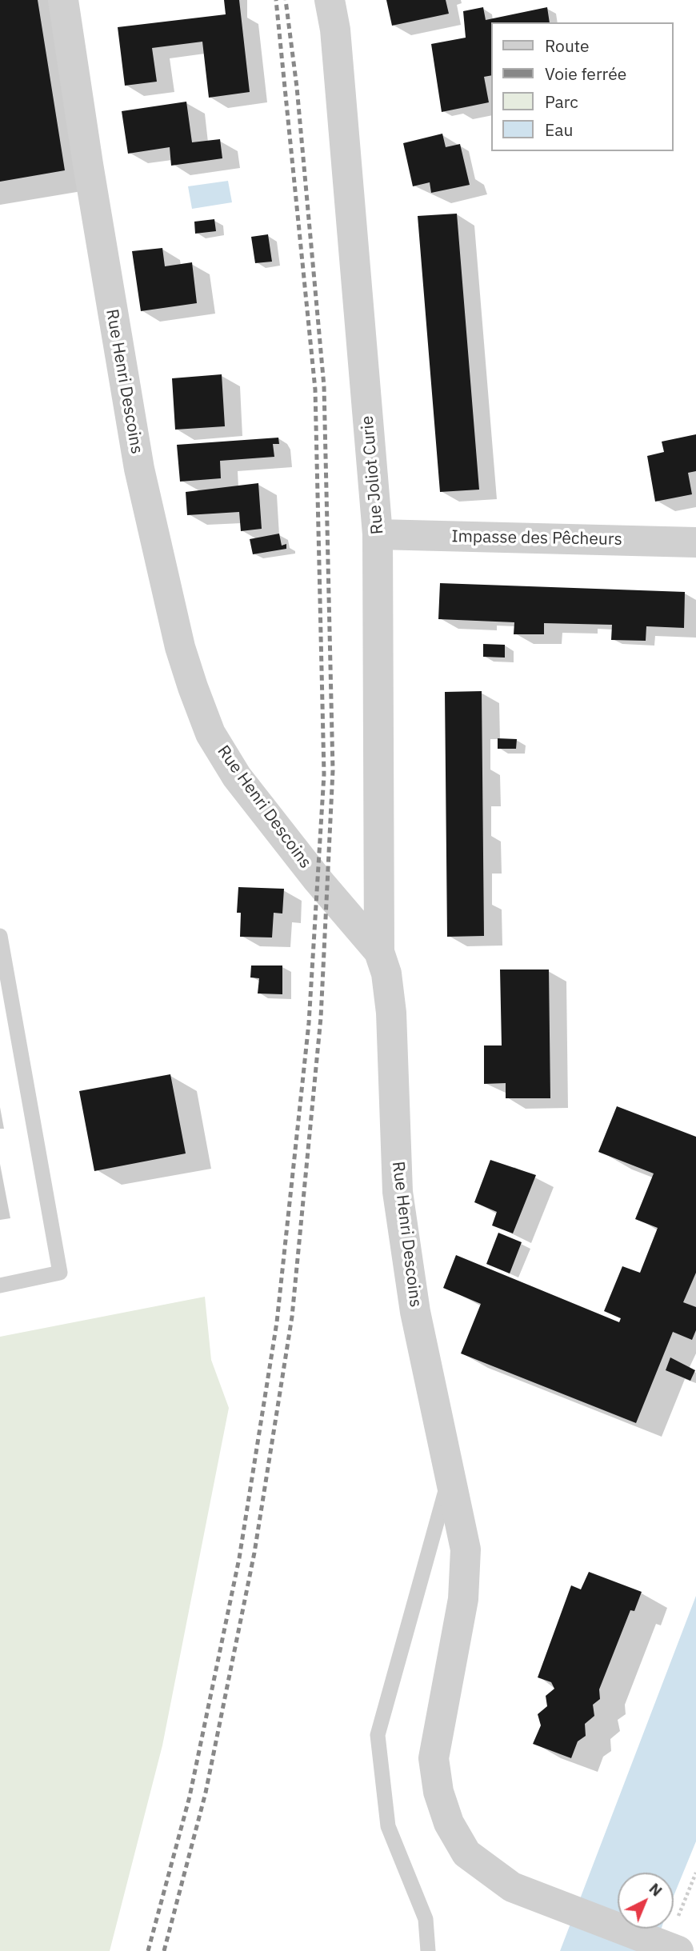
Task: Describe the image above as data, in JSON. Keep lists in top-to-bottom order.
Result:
{
  "streets": {
    "street": ["Rue Henri Descoins", "Rue Joliot Curie", "Impasse des Pêcheurs"]
  },
  "crossings": [
    ["Rue Henri Descoins", "Rue Joliot Curie"],
    ["Rue Joliot Curie", "Impasse des Pêcheurs"]
  ],
  "legend": [
    "Route",
    "Voie ferrée",
    "Parc",
    "Eau"
  ],
  "north": "top right"
}
